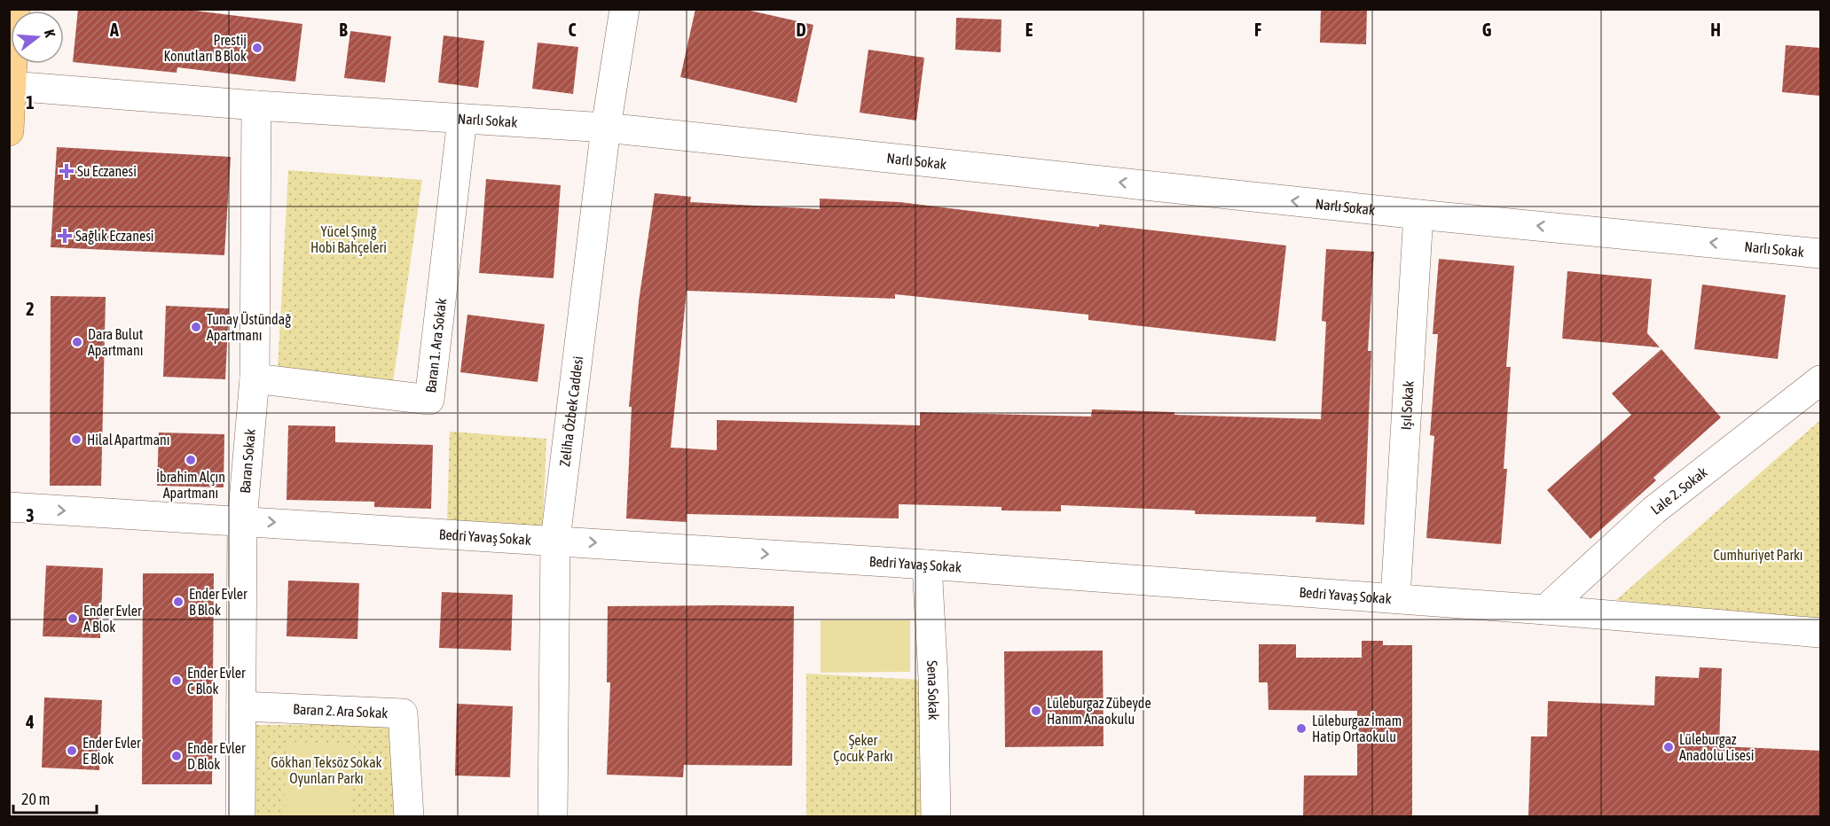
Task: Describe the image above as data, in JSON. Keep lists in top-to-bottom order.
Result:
{
  "streets": {
    "street": [
      "Narlı Sokak",
      "Baran 1. Ara Sokak",
      "Işıl Sokak",
      "Zeliha Özbek Caddesi",
      "Baran Sokak",
      "Lale 2. Sokak",
      "Bedri Yavaş Sokak",
      "Sena Sokak",
      "Baran 2. Ara Sokak"
    ]
  },
  "crossings": [
    ["Narlı Sokak", "Baran 1. Ara Sokak"],
    ["Narlı Sokak", "Işıl Sokak"],
    ["Narlı Sokak", "Zeliha Özbek Caddesi"],
    ["Narlı Sokak", "Baran Sokak"],
    ["Baran 1. Ara Sokak", "Baran Sokak"],
    ["Işıl Sokak", "Bedri Yavaş Sokak"],
    ["Zeliha Özbek Caddesi", "Bedri Yavaş Sokak"],
    ["Baran Sokak", "Bedri Yavaş Sokak"],
    ["Baran Sokak", "Baran 2. Ara Sokak"],
    ["Lale 2. Sokak", "Bedri Yavaş Sokak"],
    ["Bedri Yavaş Sokak", "Sena Sokak"]
  ],
  "one_way": ["Narlı Sokak", "Bedri Yavaş Sokak"],
  "parks": [
    "Yücel Şınığ Hobi Bahçeleri",
    "Cumhuriyet Parkı",
    "Şeker Çocuk Parkı",
    "Gökhan Teksöz Sokak Oyunları Parkı"
  ],
  "places": {
    "other": [
      "Prestij Konutları B Blok",
      "Tunay Üstündağ Apartmanı",
      "Dara Bulut Apartmanı",
      "Hilal Apartmanı",
      "İbrahim Alçın Apartmanı",
      "Ender Evler B Blok",
      "Ender Evler A Blok",
      "Ender Evler C Blok",
      "Lüleburgaz Zübeyde Hanım Anaokulu",
      "Lüleburgaz İmam Hatip Ortaokulu",
      "Lüleburgaz Anadolu Lisesi",
      "Ender Evler E Blok",
      "Ender Evler D Blok"
    ],
    "health": ["Su Eczanesi", "Sağlık Eczanesi"]
  },
  "scale_bar": "20 m",
  "north": "right",
  "grid": {
    "columns": [
      "A",
      "B",
      "C",
      "D",
      "E",
      "F",
      "G",
      "H"
    ],
    "rows": [
      "1",
      "2",
      "3",
      "4"
    ]
  }
}
